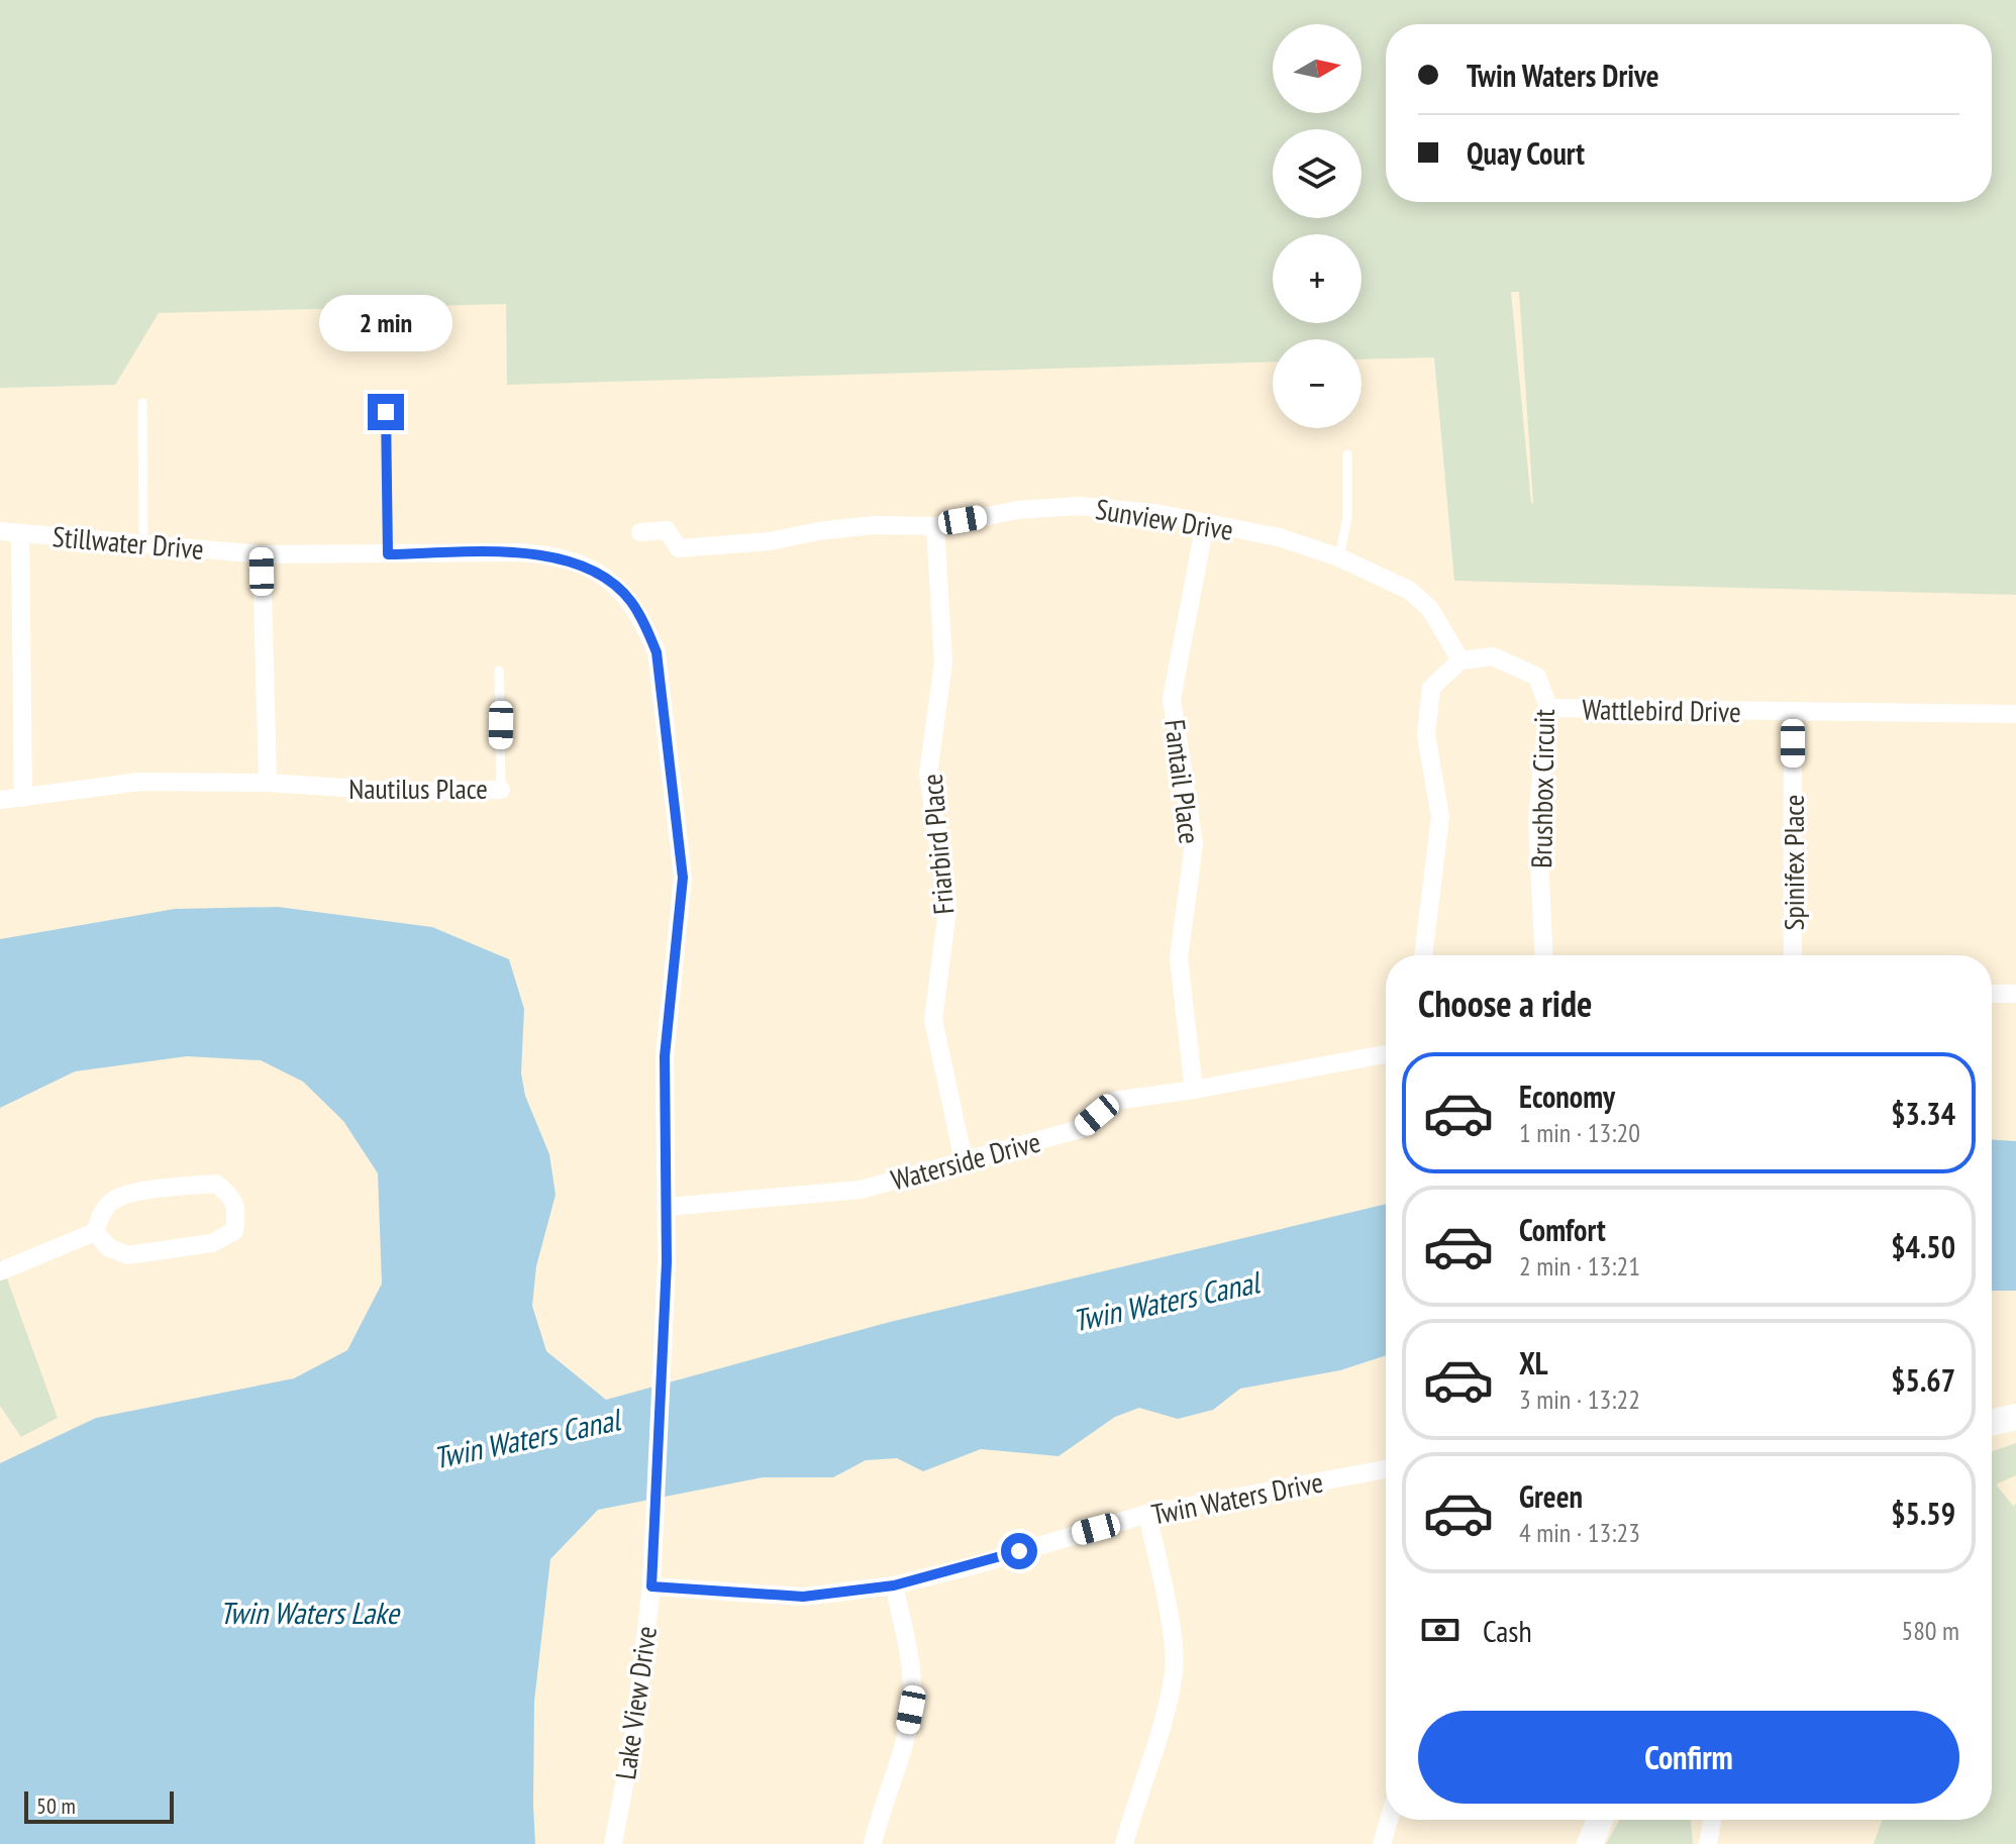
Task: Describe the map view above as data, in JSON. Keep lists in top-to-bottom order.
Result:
{
  "streets": {
    "street": [
      "Sunview Drive",
      "Stillwater Drive",
      "Wattlebird Drive",
      "Fantail Place",
      "Nautilus Place",
      "Brushbox Circuit",
      "Friarbird Place",
      "Spinifex Place",
      "Waterside Drive",
      "Twin Waters Drive",
      "Lake View Drive"
    ]
  },
  "crossings": [
    ["Sunview Drive", "Fantail Place"],
    ["Sunview Drive", "Brushbox Circuit"],
    ["Sunview Drive", "Friarbird Place"],
    ["Stillwater Drive", "Lake View Drive"],
    ["Wattlebird Drive", "Brushbox Circuit"],
    ["Wattlebird Drive", "Spinifex Place"],
    ["Fantail Place", "Waterside Drive"],
    ["Friarbird Place", "Waterside Drive"],
    ["Waterside Drive", "Lake View Drive"],
    ["Twin Waters Drive", "Lake View Drive"]
  ],
  "water": ["Twin Waters Canal", "Twin Waters Lake"],
  "scale_bar": "50 m",
  "north": "right",
  "page": {
    "map_buttons": ["+", "−"],
    "banner": ["Twin Waters Drive", "Quay Court"],
    "bubble": "2 min",
    "heading": "Choose a ride",
    "list": [
      {
        "name": "Economy",
        "note": "1 min · 13:20",
        "value": "$3.34"
      },
      {
        "name": "Comfort",
        "note": "2 min · 13:21",
        "value": "$4.50"
      },
      {
        "name": "XL",
        "note": "3 min · 13:22",
        "value": "$5.67"
      },
      {
        "name": "Green",
        "note": "4 min · 13:23",
        "value": "$5.59"
      }
    ],
    "pay": ["Cash", "580 m"],
    "buttons": "Confirm",
    "scale": "50 m"
  }
}
